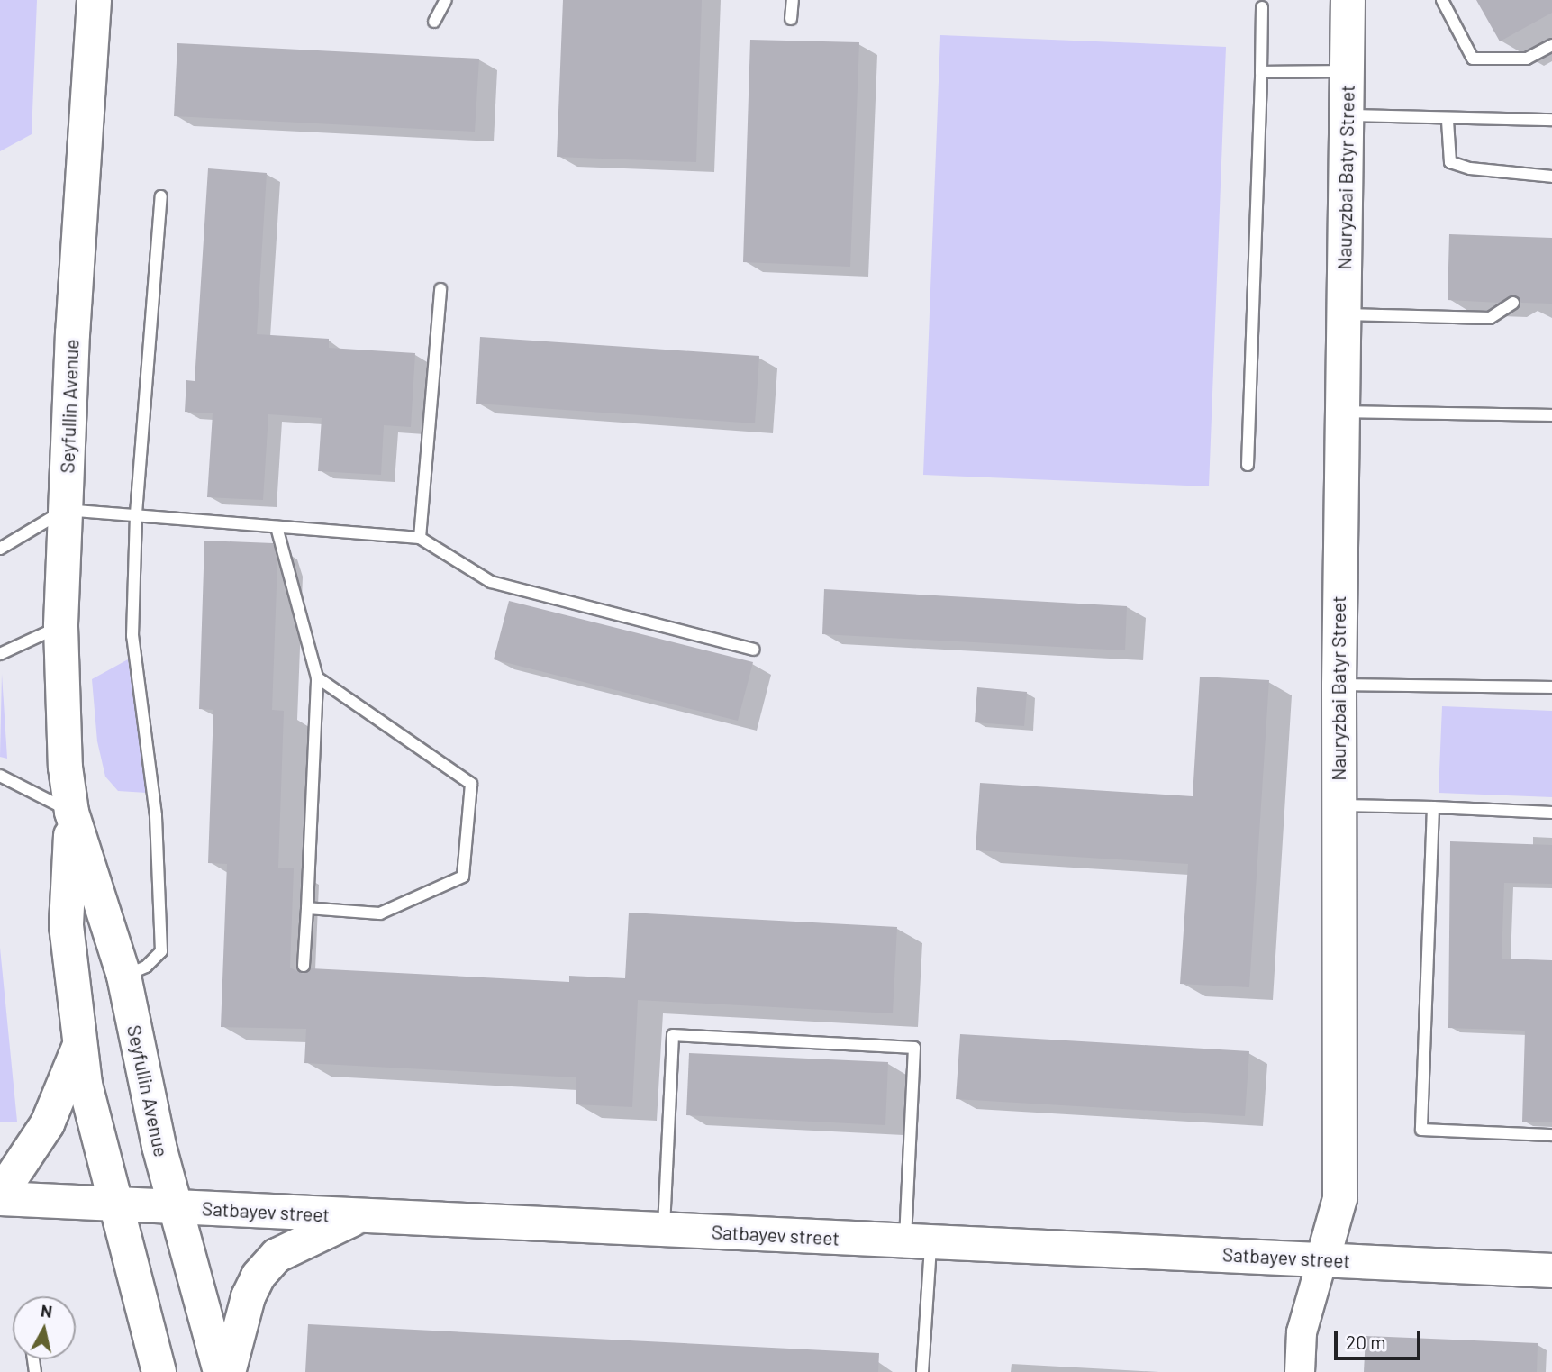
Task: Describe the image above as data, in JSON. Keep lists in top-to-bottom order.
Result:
{
  "streets": {
    "main road": ["Nauryzbai Batyr Street", "Seyfullin Avenue", "Satbayev street"]
  },
  "crossings": [
    ["Nauryzbai Batyr Street", "Satbayev street"],
    ["Seyfullin Avenue", "Satbayev street"]
  ],
  "scale_bar": "20 m",
  "north": "top"
}
